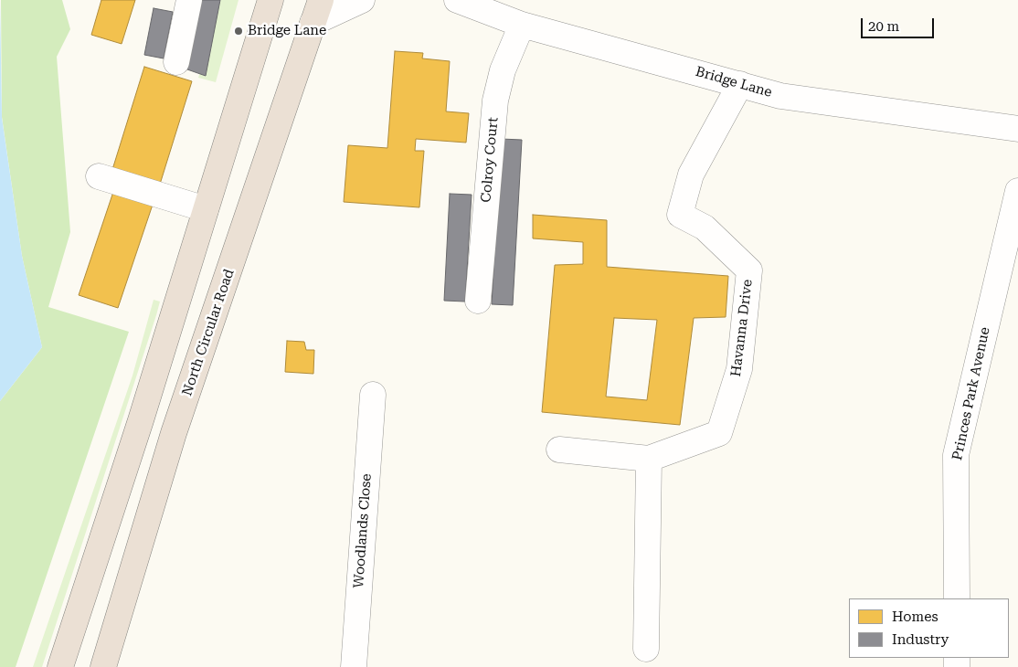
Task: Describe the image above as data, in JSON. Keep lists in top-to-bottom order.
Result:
{
  "streets": {
    "highway": ["North Circular Road"],
    "street": [
      "Bridge Lane",
      "Colroy Court",
      "Havanna Drive",
      "Princes Park Avenue",
      "Woodlands Close"
    ]
  },
  "crossings": [
    ["Bridge Lane", "Colroy Court"],
    ["Bridge Lane", "Havanna Drive"]
  ],
  "places": ["Bridge Lane"],
  "legend": ["Homes", "Industry"],
  "scale_bar": "20 m"
}
